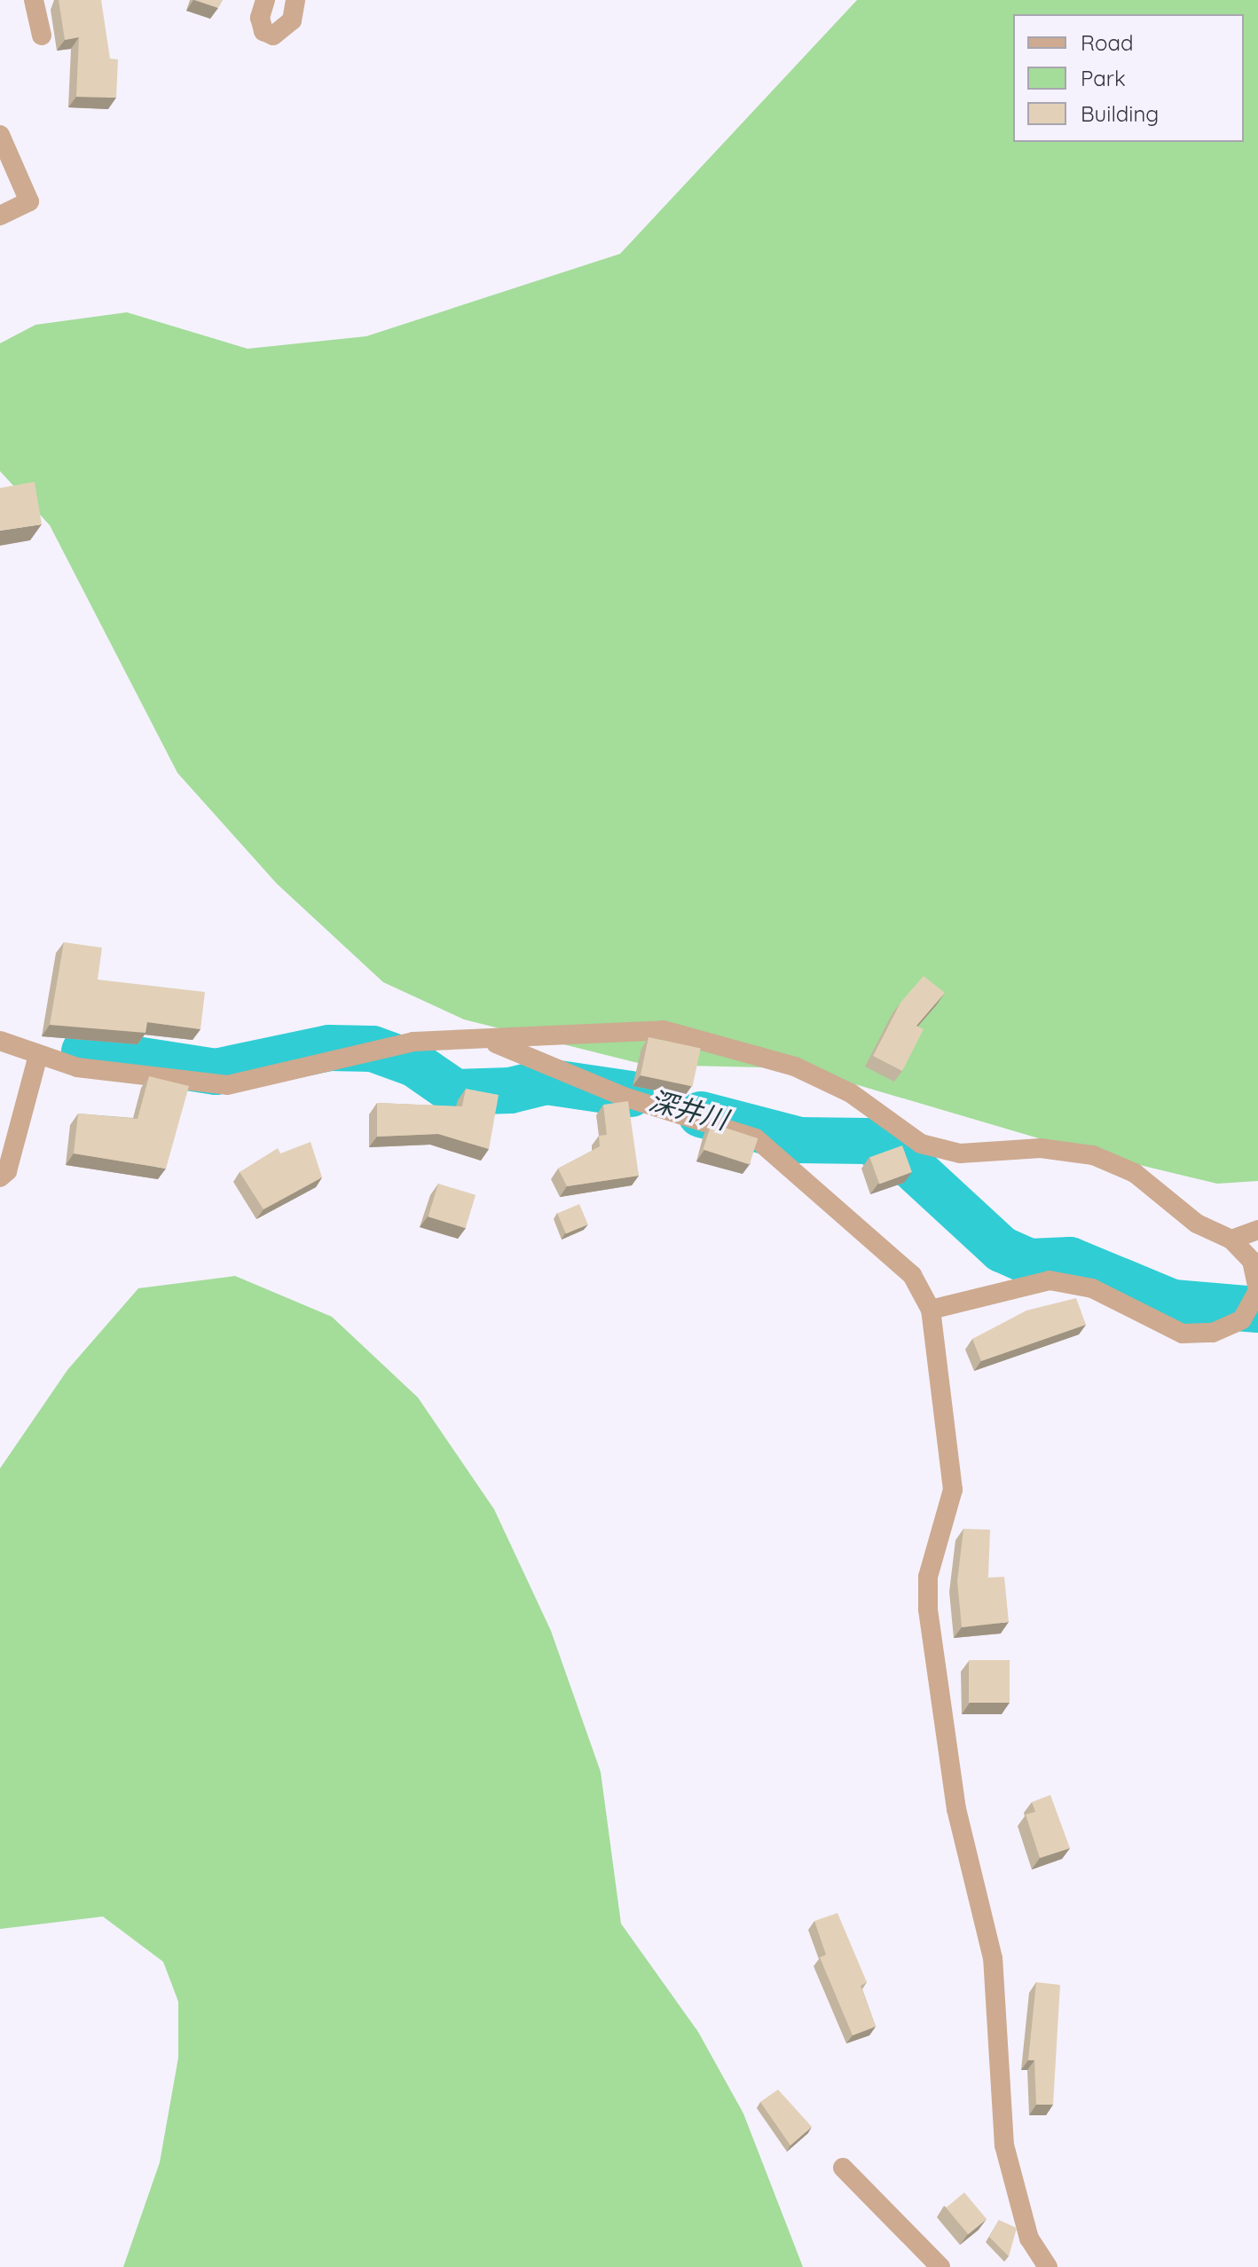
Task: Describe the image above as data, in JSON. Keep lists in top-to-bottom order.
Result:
{
  "water": ["深井川"],
  "legend": ["Road", "Park", "Building"]
}
